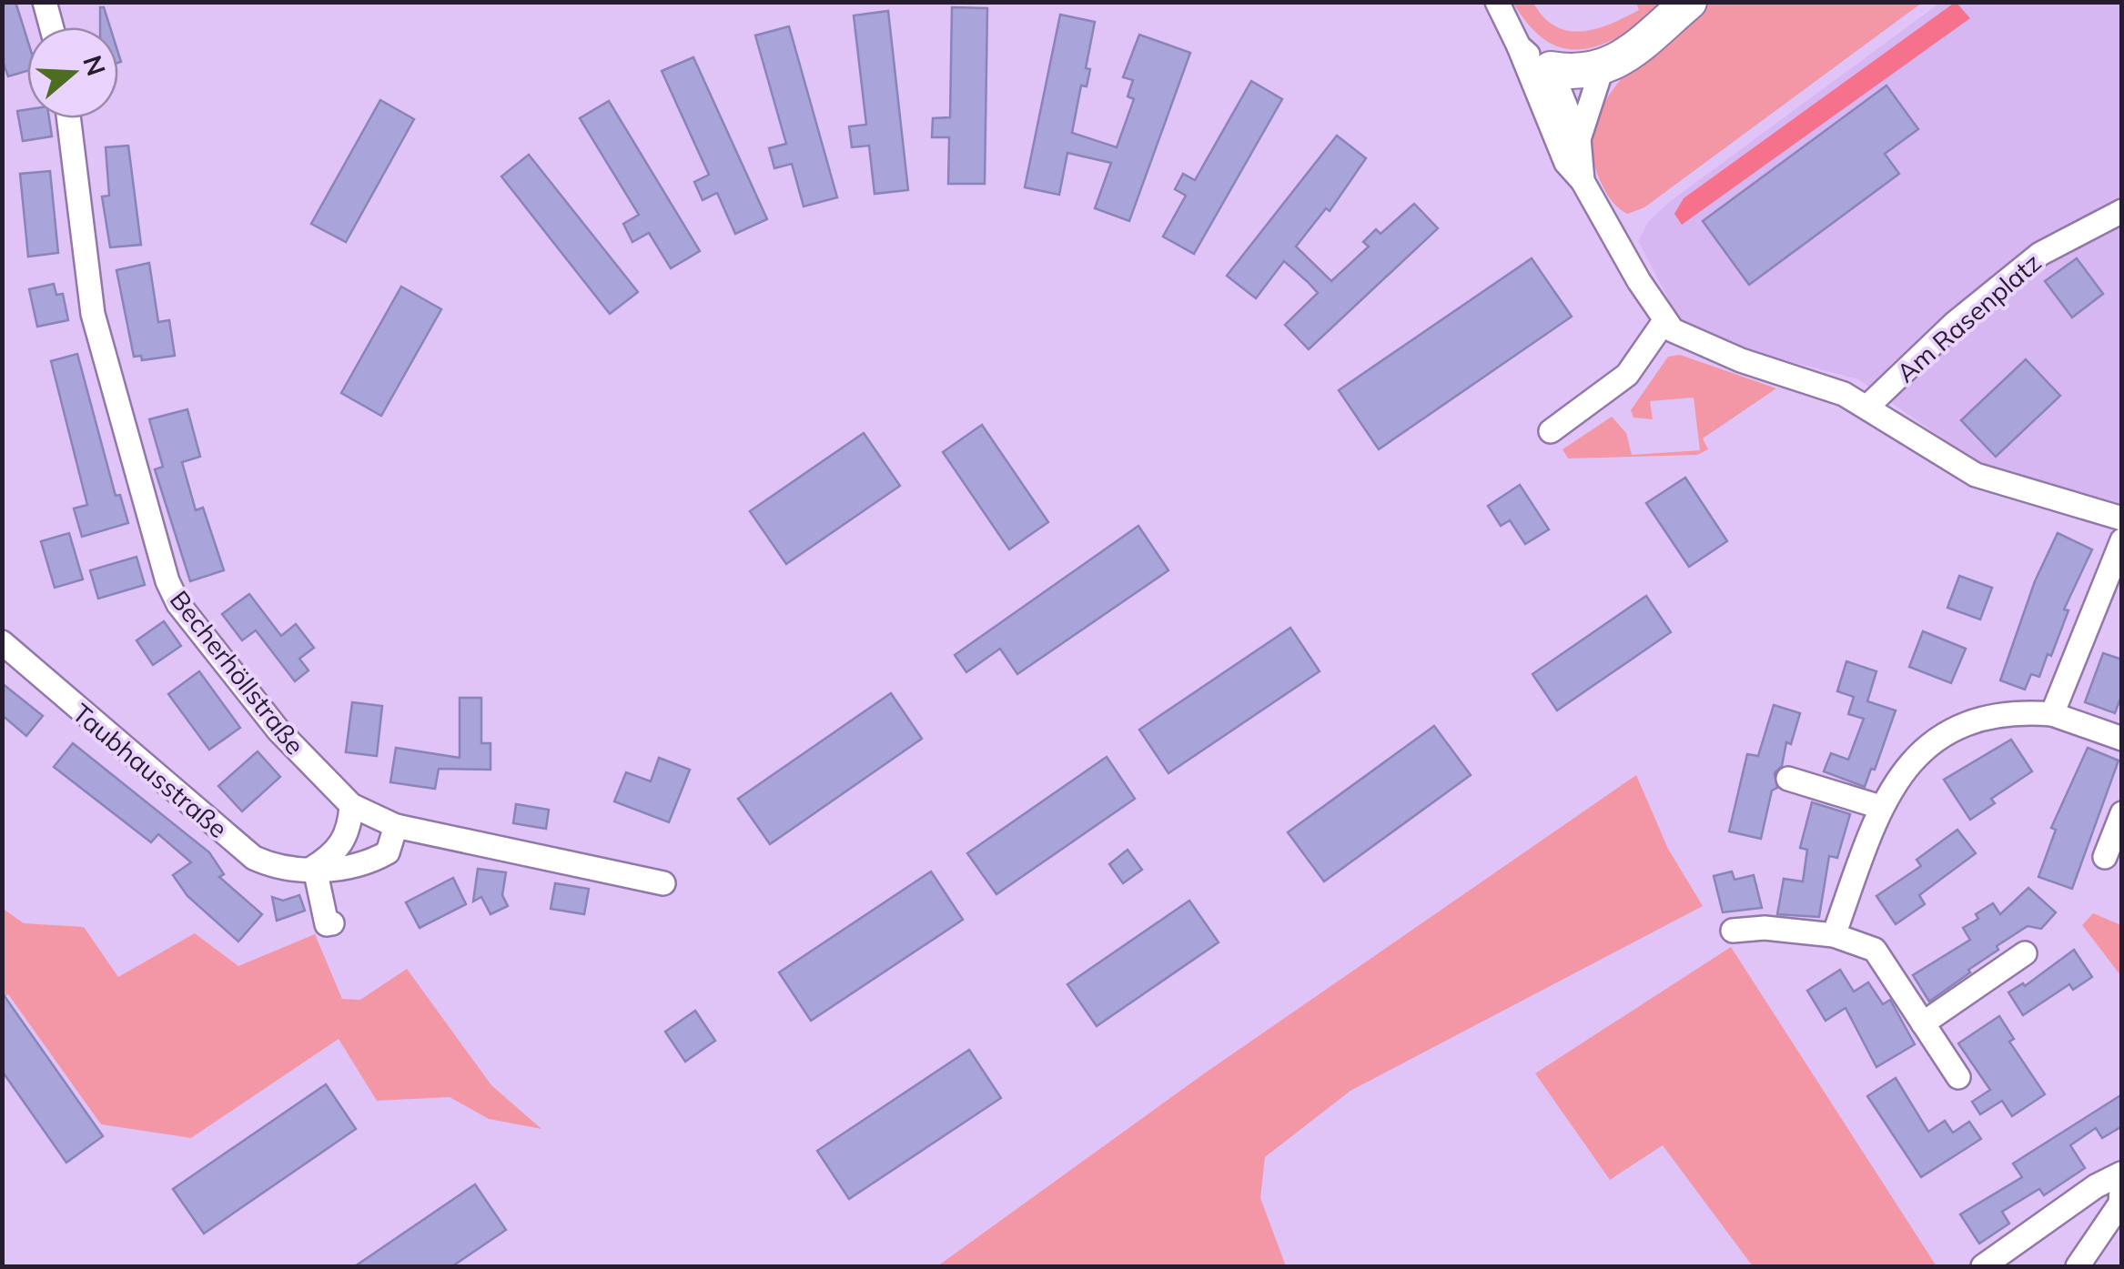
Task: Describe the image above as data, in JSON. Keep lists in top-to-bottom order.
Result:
{
  "streets": {
    "street": ["Am Rasenplatz", "Becherhöllstraße", "Taubhausstraße"]
  },
  "crossings": [
    ["Becherhöllstraße", "Taubhausstraße"]
  ],
  "north": "right"
}
